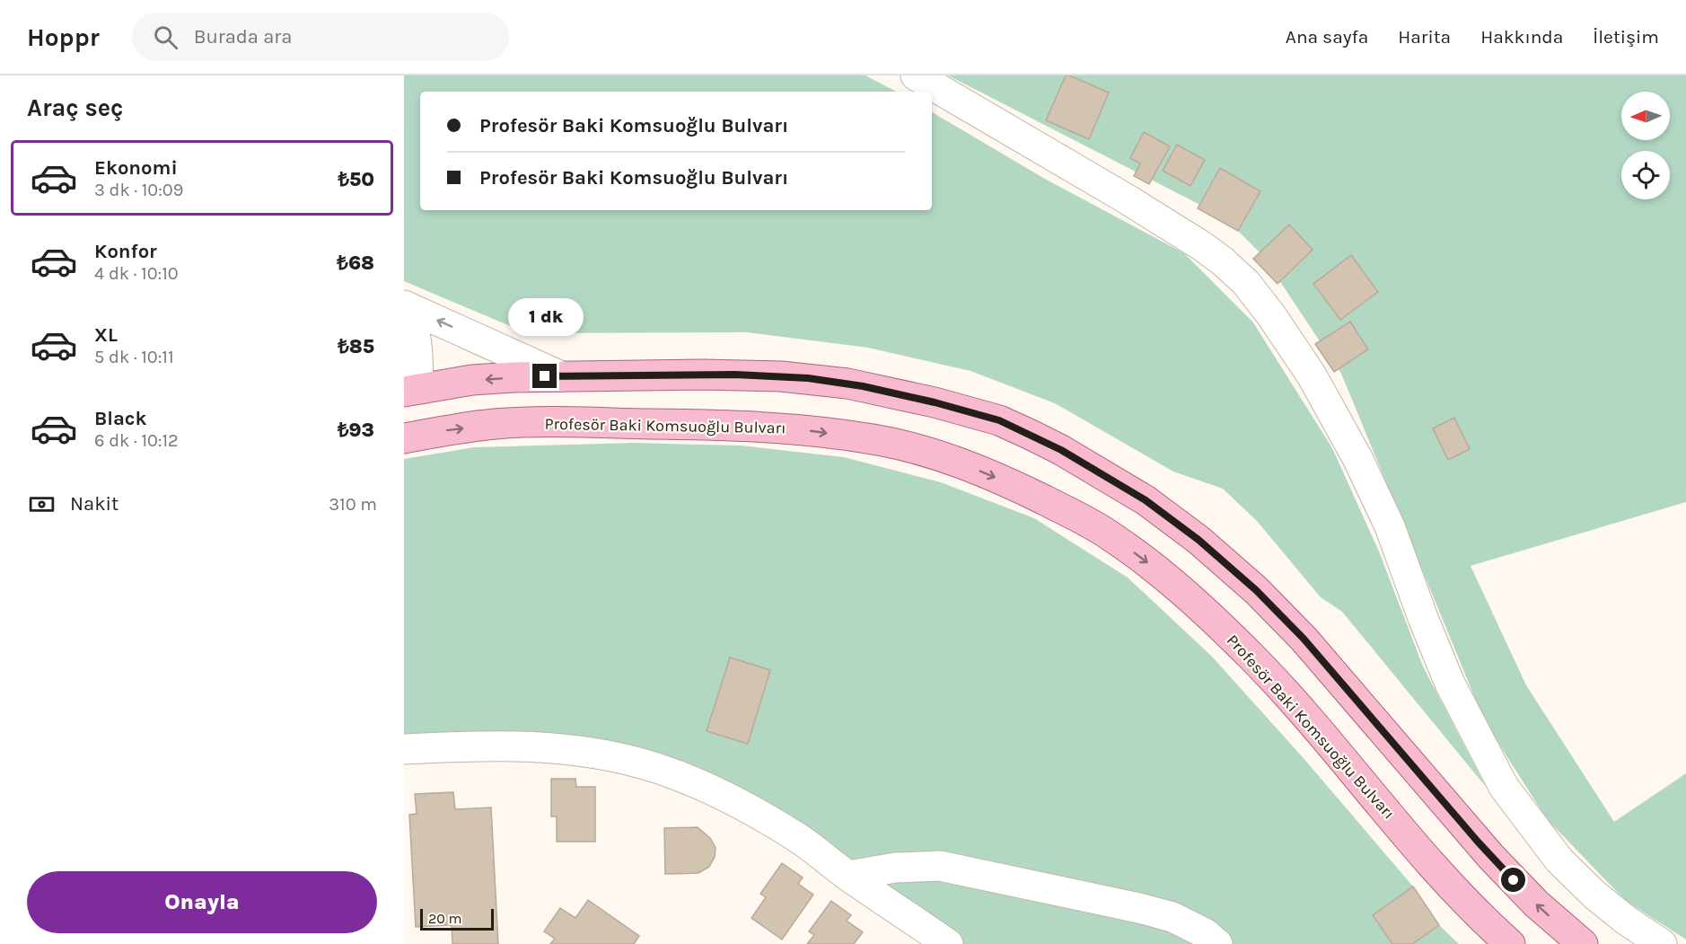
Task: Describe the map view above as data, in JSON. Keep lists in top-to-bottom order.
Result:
{
  "streets": {
    "main road": ["Profesör Baki Komsuoğlu Bulvarı"]
  },
  "scale_bar": "20 m",
  "north": "left",
  "page": {
    "header": "Hoppr",
    "search": "Burada ara",
    "nav": [
      "Ana sayfa",
      "Harita",
      "Hakkında",
      "İletişim"
    ],
    "heading": "Araç seç",
    "banner": ["Profesör Baki Komsuoğlu Bulvarı", "Profesör Baki Komsuoğlu Bulvarı"],
    "list": [
      {
        "name": "Ekonomi",
        "note": "3 dk · 10:09",
        "value": "₺50"
      },
      {
        "name": "Konfor",
        "note": "4 dk · 10:10",
        "value": "₺68"
      },
      {
        "name": "XL",
        "note": "5 dk · 10:11",
        "value": "₺85"
      },
      {
        "name": "Black",
        "note": "6 dk · 10:12",
        "value": "₺93"
      }
    ],
    "bubble": "1 dk",
    "pay": ["Nakit", "310 m"],
    "buttons": "Onayla",
    "scale": "20 m"
  }
}
